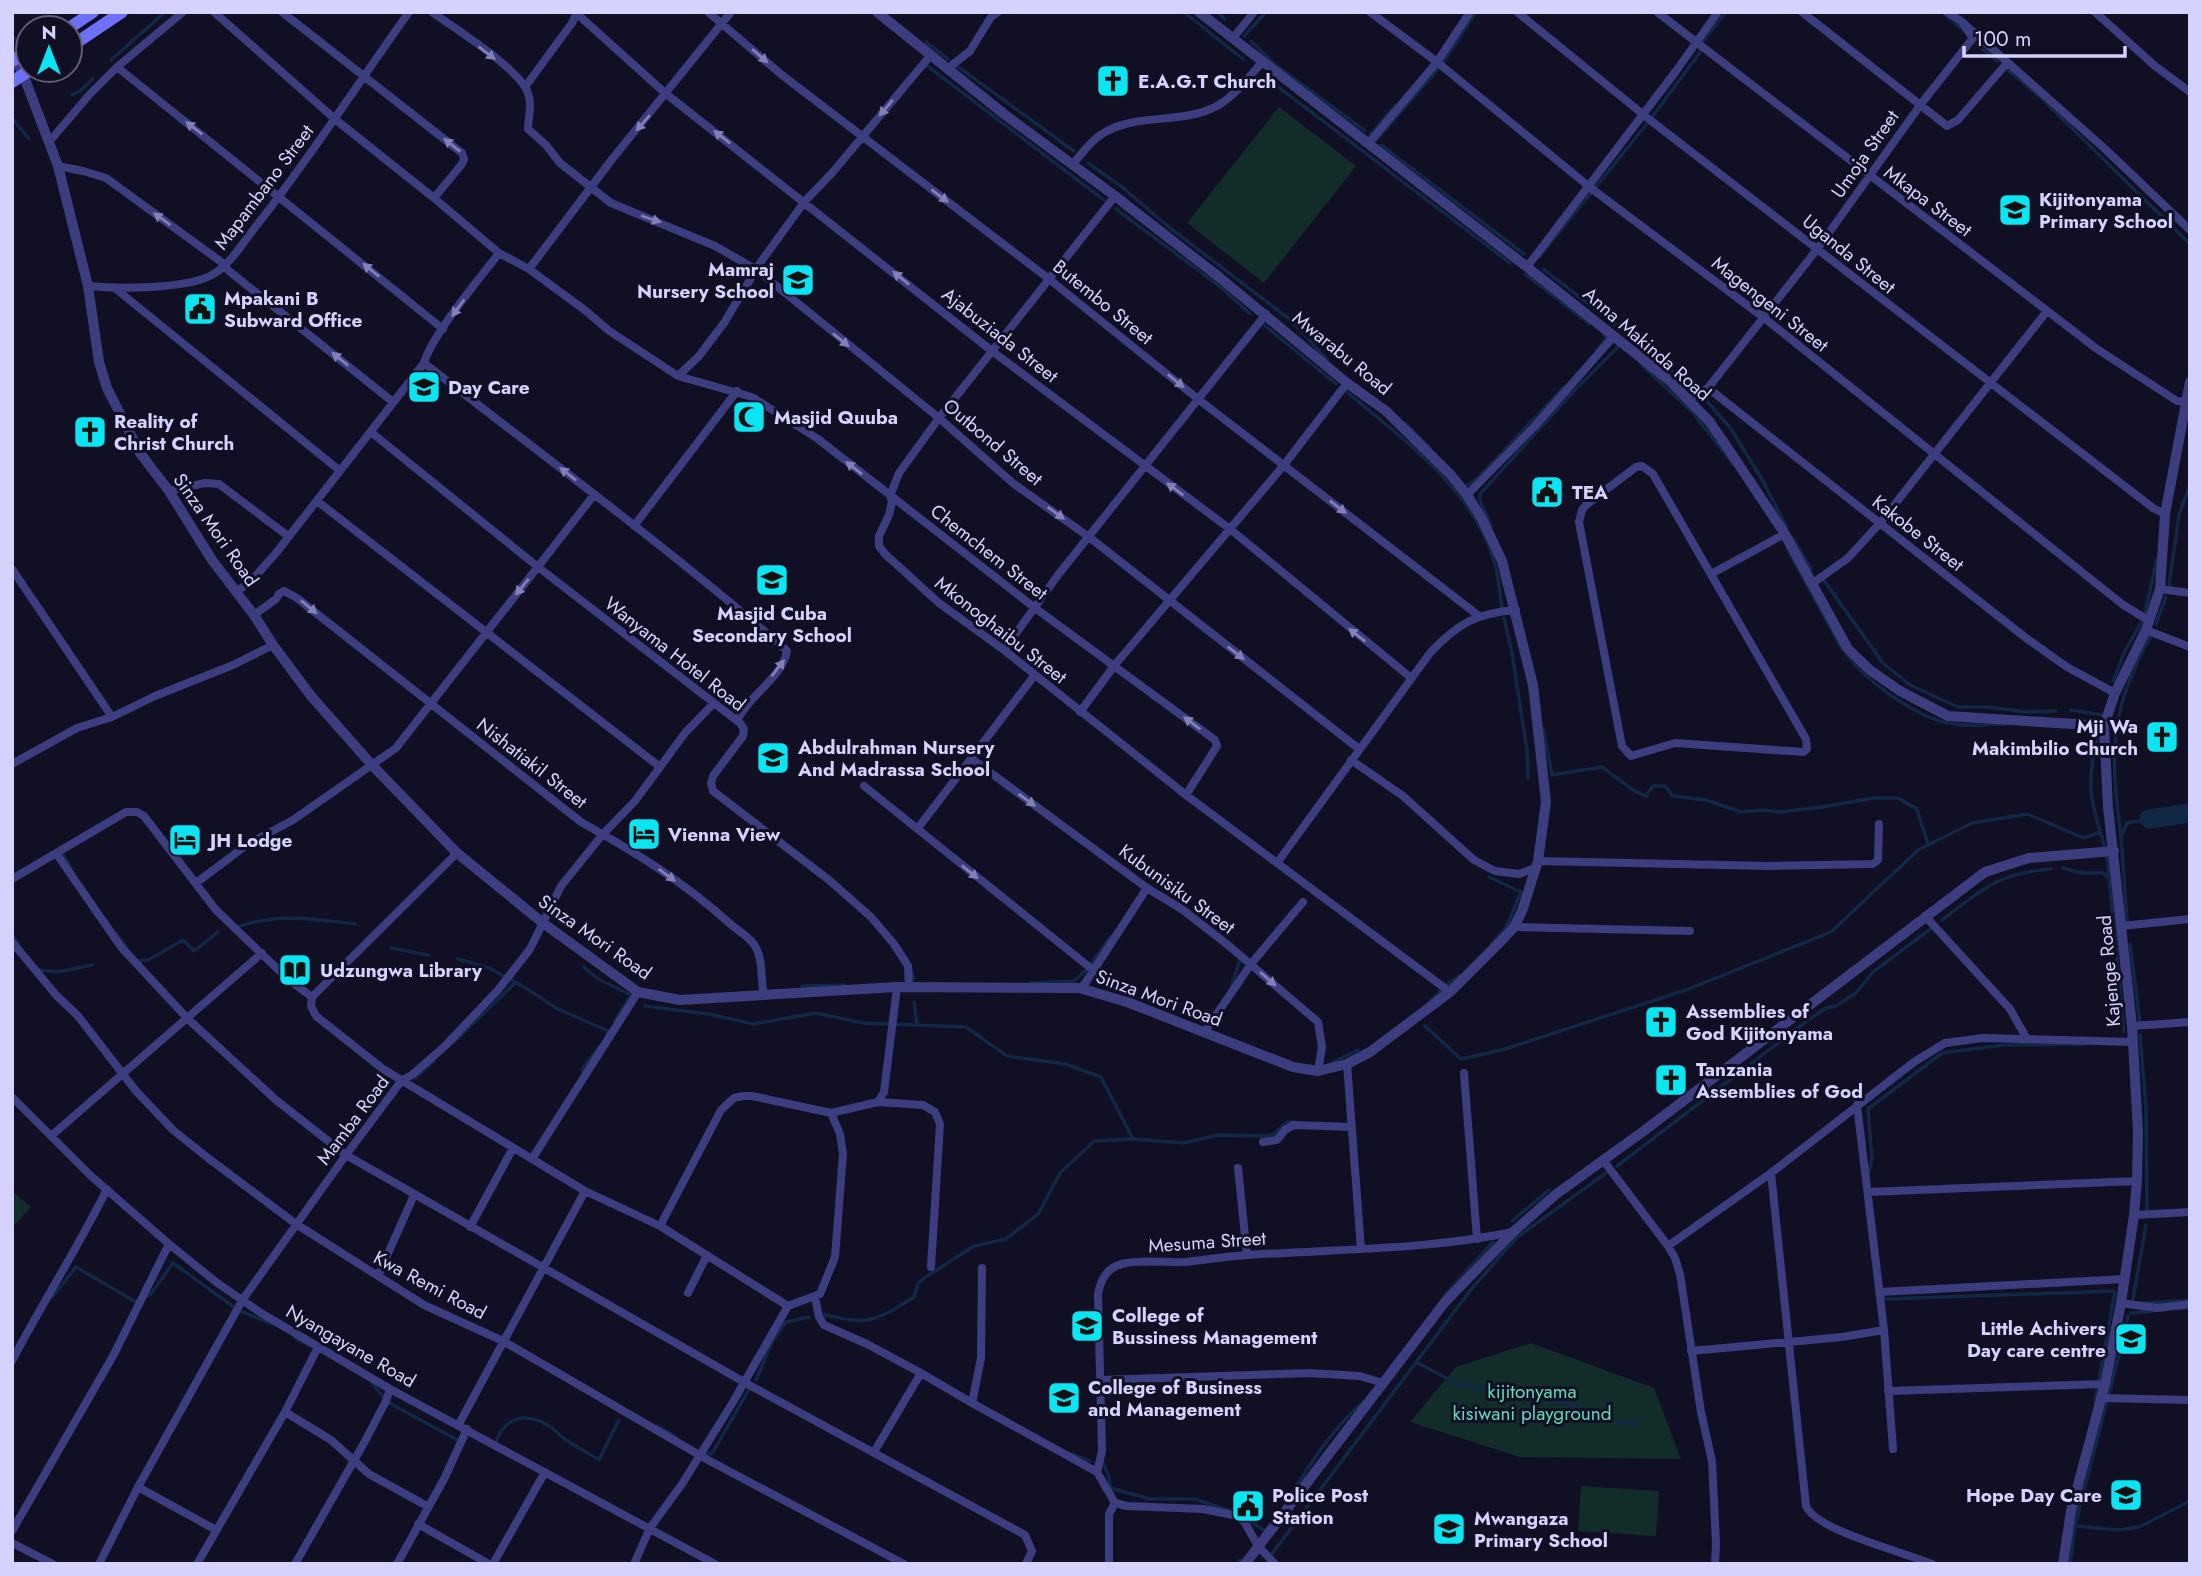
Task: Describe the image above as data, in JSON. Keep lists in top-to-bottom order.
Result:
{
  "streets": {
    "street": [
      "Umoja Street",
      "Mapambano Street",
      "Mkapa Street",
      "Uganda Street",
      "Butembo Street",
      "Magengeni Street",
      "Ajabuziada Street",
      "Anna Makinda Road",
      "Mwarabu Road",
      "Outbond Street",
      "Sinza Mori Road",
      "Kakobe Street",
      "Chemchem Street",
      "Mkonoghaibu Street",
      "Wanyama Hotel Road",
      "Nishatiakil Street",
      "Kubunisiku Street",
      "Kajenge Road",
      "Mamba Road",
      "Mesuma Street",
      "Kwa Remi Road",
      "Nyangayane Road"
    ]
  },
  "crossings": [
    ["Umoja Street", "Mkapa Street"],
    ["Umoja Street", "Uganda Street"],
    ["Umoja Street", "Magengeni Street"],
    ["Umoja Street", "Anna Makinda Road"],
    ["Umoja Street", "Kakobe Street"],
    ["Mapambano Street", "Sinza Mori Road"],
    ["Mapambano Street", "Chemchem Street"],
    ["Mkapa Street", "Kajenge Road"],
    ["Uganda Street", "Kajenge Road"],
    ["Butembo Street", "Mkonoghaibu Street"],
    ["Magengeni Street", "Kajenge Road"],
    ["Ajabuziada Street", "Mkonoghaibu Street"],
    ["Anna Makinda Road", "Kajenge Road"],
    ["Mwarabu Road", "Sinza Mori Road"],
    ["Mwarabu Road", "Mkonoghaibu Street"],
    ["Outbond Street", "Mkonoghaibu Street"],
    ["Sinza Mori Road", "Mkonoghaibu Street"],
    ["Sinza Mori Road", "Wanyama Hotel Road"],
    ["Sinza Mori Road", "Nishatiakil Street"],
    ["Sinza Mori Road", "Kubunisiku Street"],
    ["Sinza Mori Road", "Mamba Road"],
    ["Kakobe Street", "Kajenge Road"],
    ["Chemchem Street", "Mkonoghaibu Street"],
    ["Wanyama Hotel Road", "Mamba Road"],
    ["Nishatiakil Street", "Mamba Road"],
    ["Mamba Road", "Kwa Remi Road"],
    ["Mamba Road", "Nyangayane Road"]
  ],
  "one_way": [
    "Butembo Street",
    "Ajabuziada Street",
    "Outbond Street",
    "Nishatiakil Street",
    "Kubunisiku Street"
  ],
  "parks": ["kijitonyama kisiwani playground"],
  "places": {
    "church": [
      "E.A.G.T Church",
      "Reality of Christ Church",
      "Mji Wa Makimbilio Church",
      "Assemblies of God Kijitonyama",
      "Tanzania Assemblies of God"
    ],
    "school or university": [
      "Kijitonyama Primary School",
      "Mamraj Nursery School",
      "Day Care",
      "Masjid Cuba Secondary School",
      "Abdulrahman Nursery And Madrassa School",
      "College of Bussiness Management",
      "Little Achivers Day care centre",
      "College of Business and Management",
      "Hope Day Care",
      "Mwangaza Primary School"
    ],
    "public building": ["Mpakani B Subward Office", "TEA", "Police Post Station"],
    "mosque": ["Masjid Quuba"],
    "hotel": ["Vienna View", "JH Lodge"],
    "library": ["Udzungwa Library"]
  },
  "scale_bar": "100 m",
  "north": "top"
}
